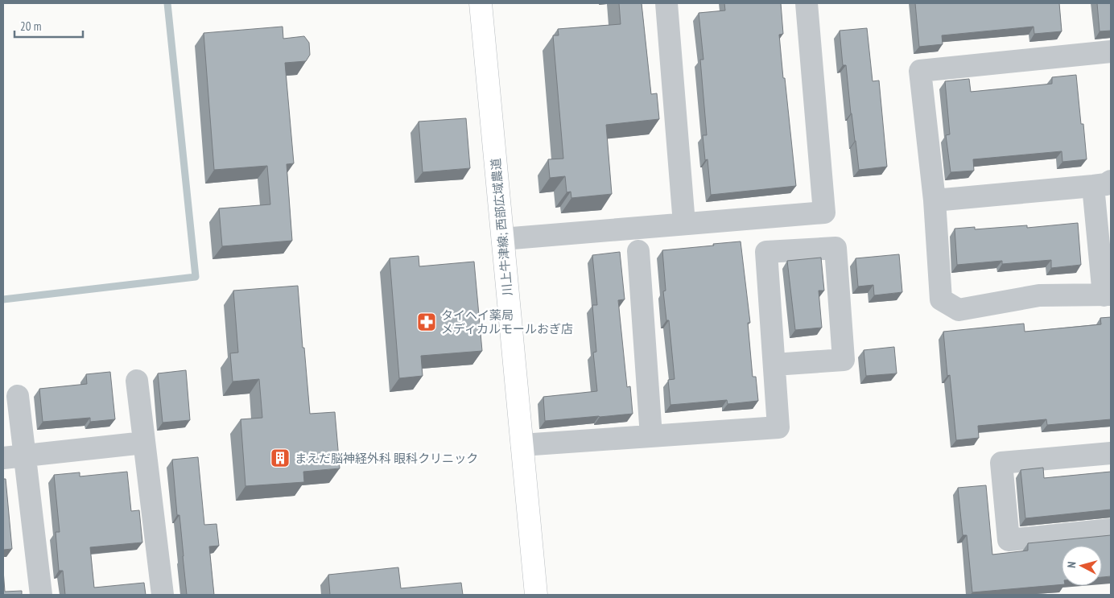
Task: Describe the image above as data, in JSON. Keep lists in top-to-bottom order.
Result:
{
  "streets": {
    "main road": ["川上牛津線; 西部広域農道"]
  },
  "places": {
    "pharmacy": ["タイヘイ薬局 メディカルモールおぎ店"],
    "building": ["まえだ脳神経外科 眼科クリニック"]
  },
  "scale_bar": "20 m",
  "north": "left"
}
